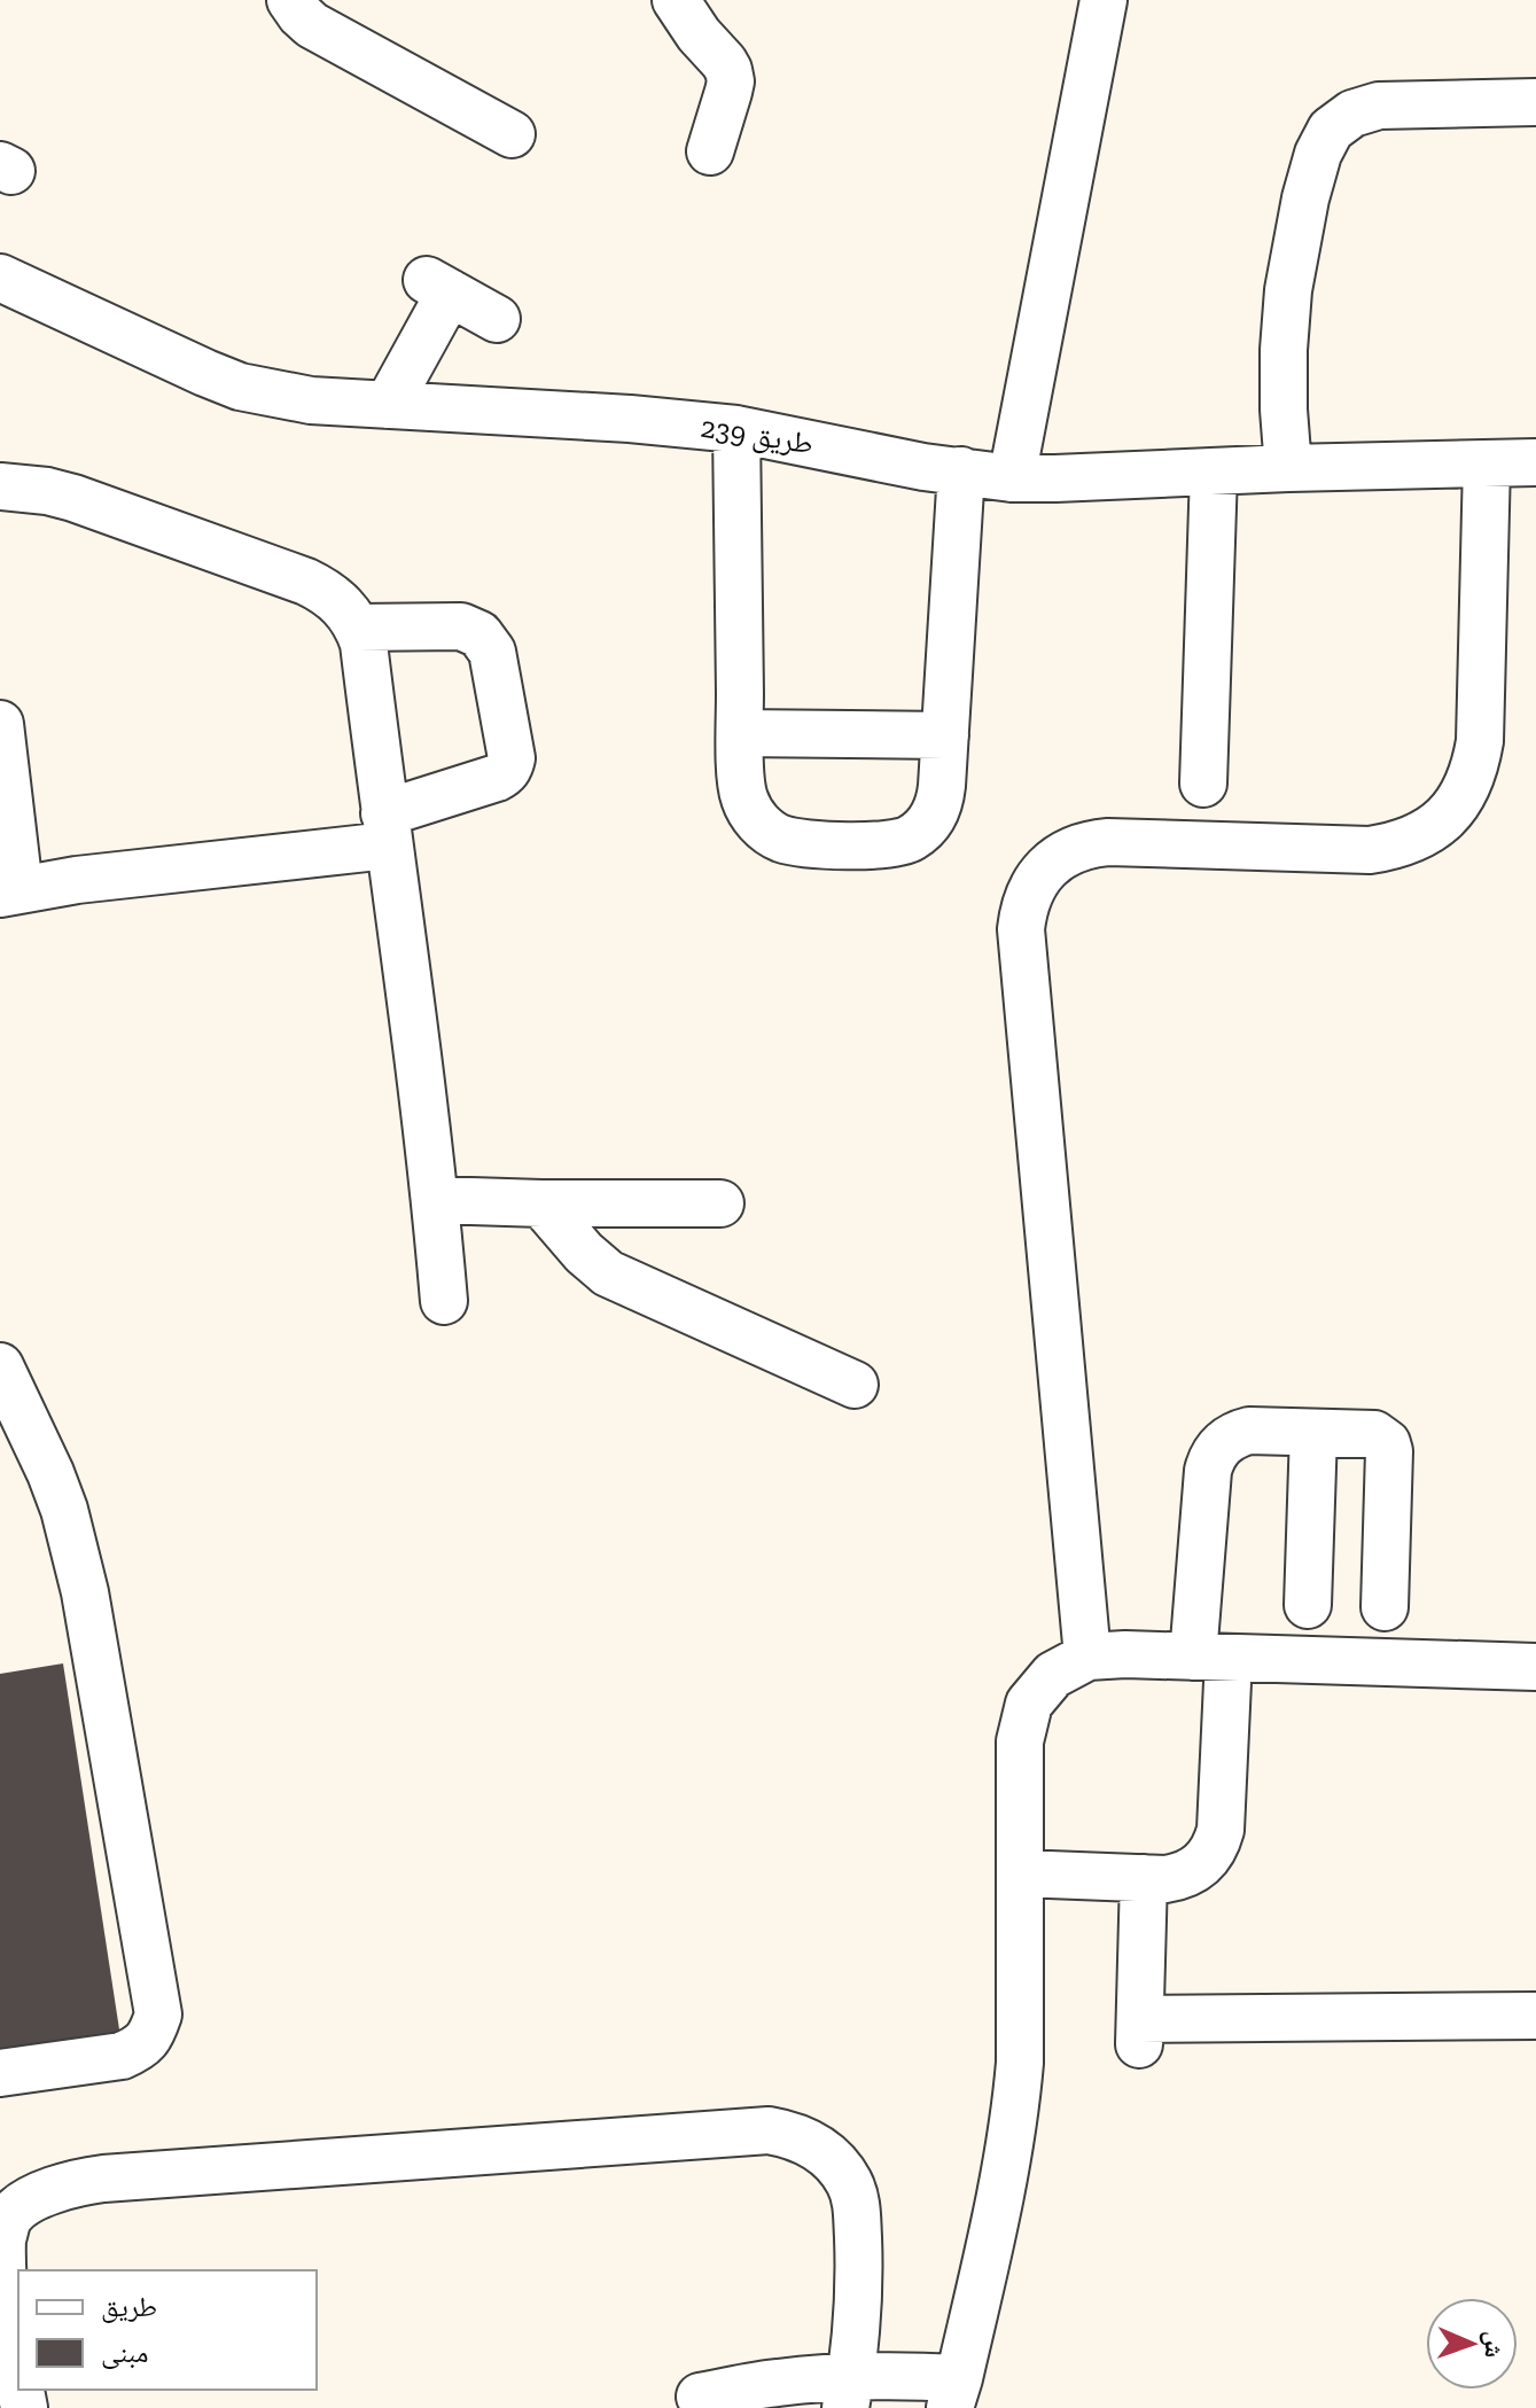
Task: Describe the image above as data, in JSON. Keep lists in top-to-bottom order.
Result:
{
  "streets": {
    "lane": ["طريق 239"]
  },
  "legend": ["طريق", "مبنى"],
  "north": "right"
}
